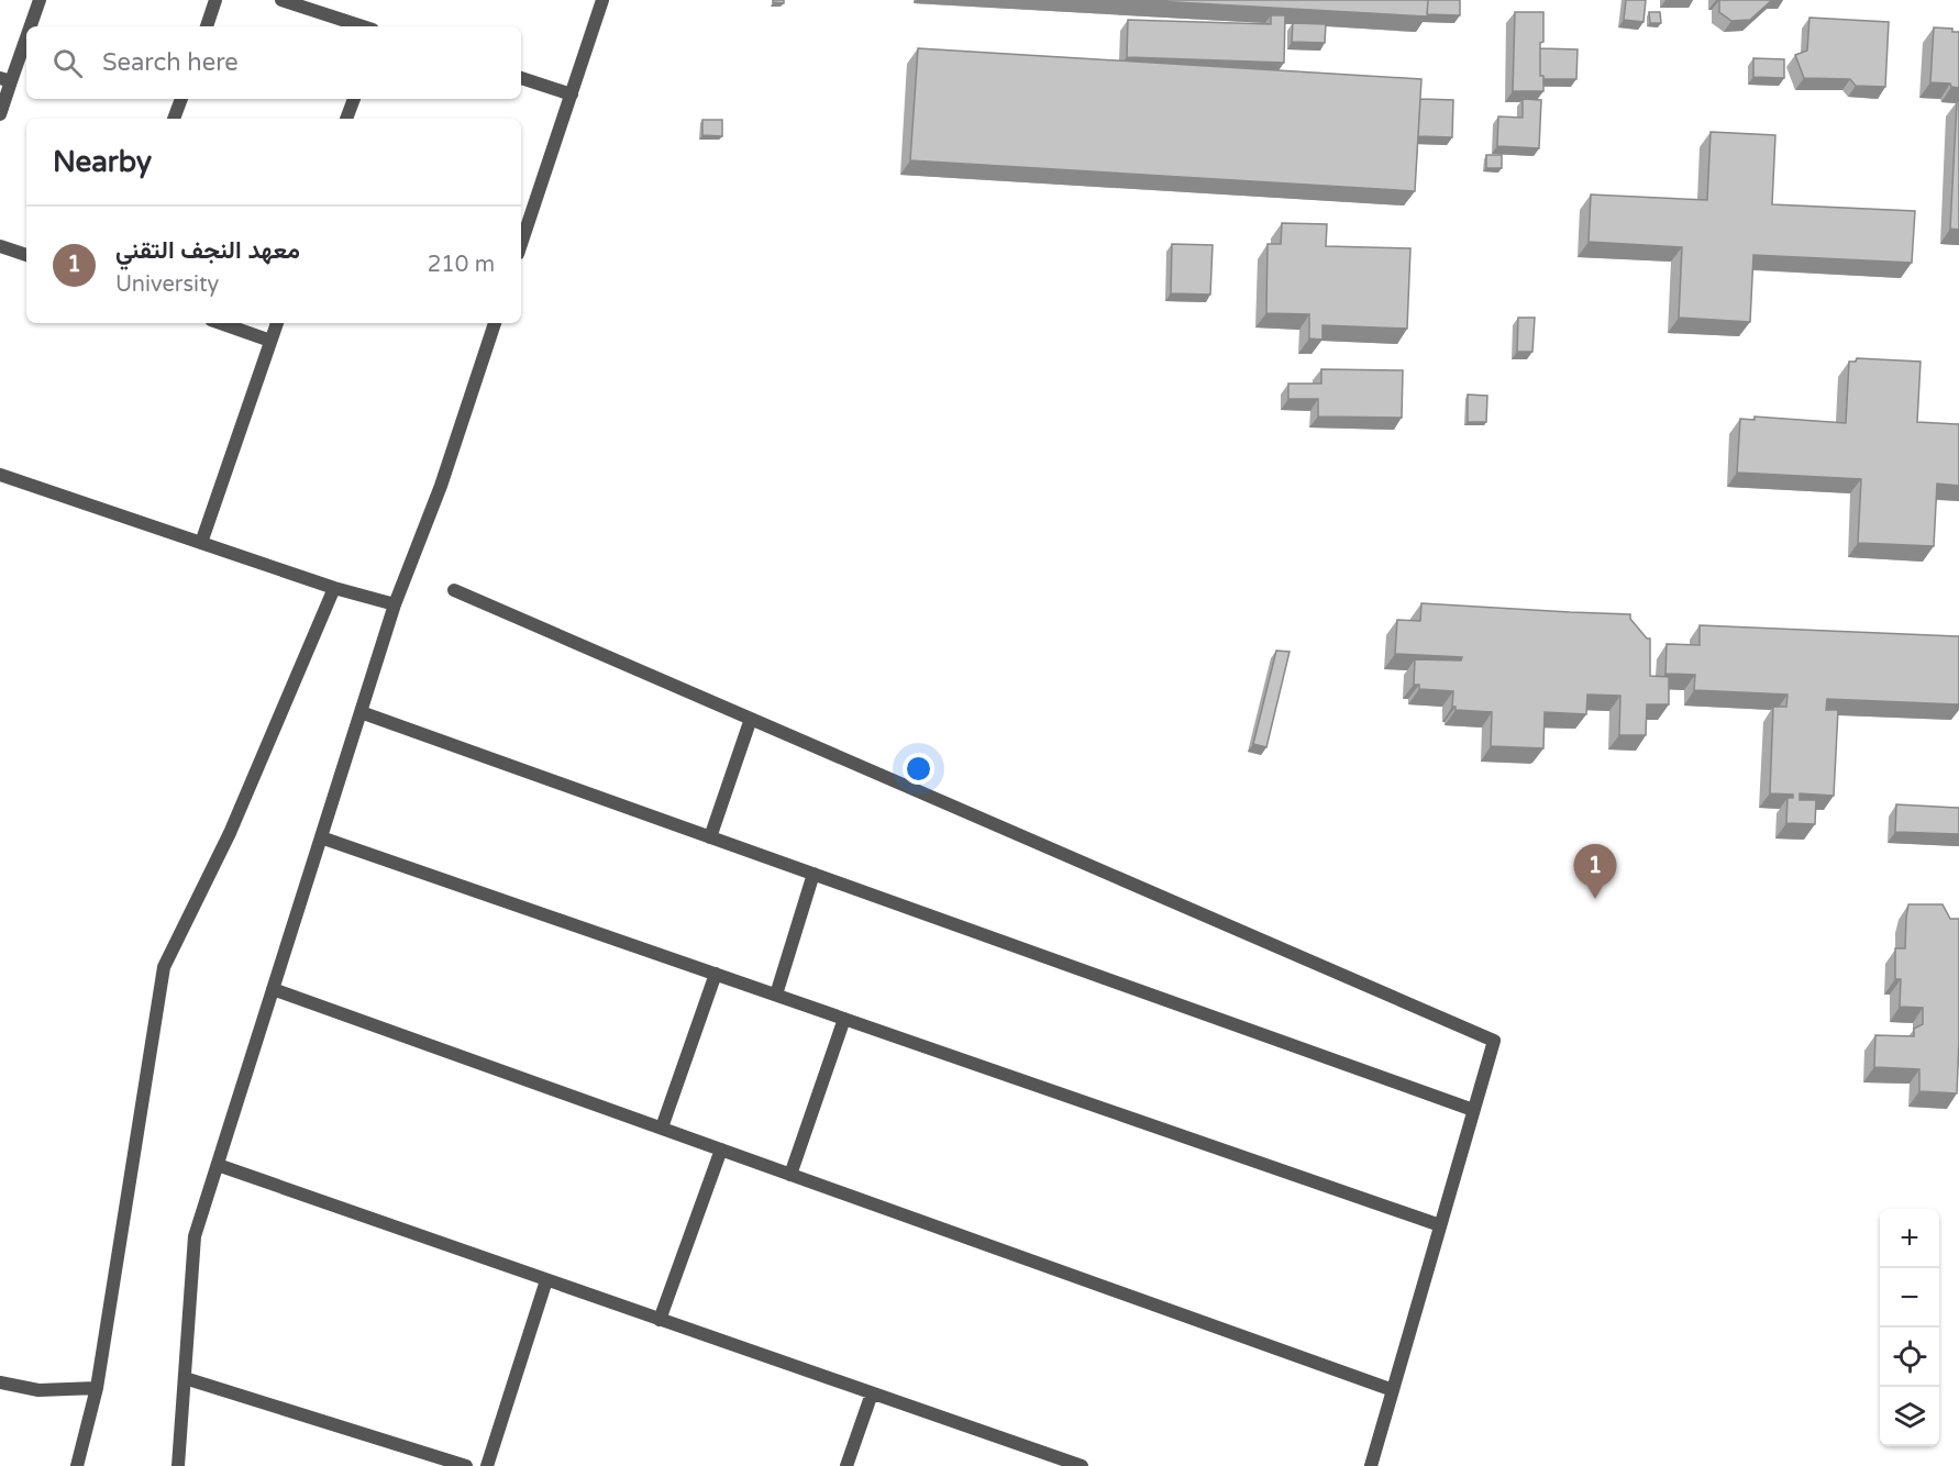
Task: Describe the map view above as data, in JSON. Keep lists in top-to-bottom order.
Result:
{
  "page": {
    "search": "Search here",
    "heading": "Nearby",
    "list": [
      {
        "mark": "1",
        "name": "معهد النجف التقني",
        "note": "University",
        "value": "210 m"
      }
    ],
    "pins": "1",
    "map_buttons": ["+", "−"]
  }
}
